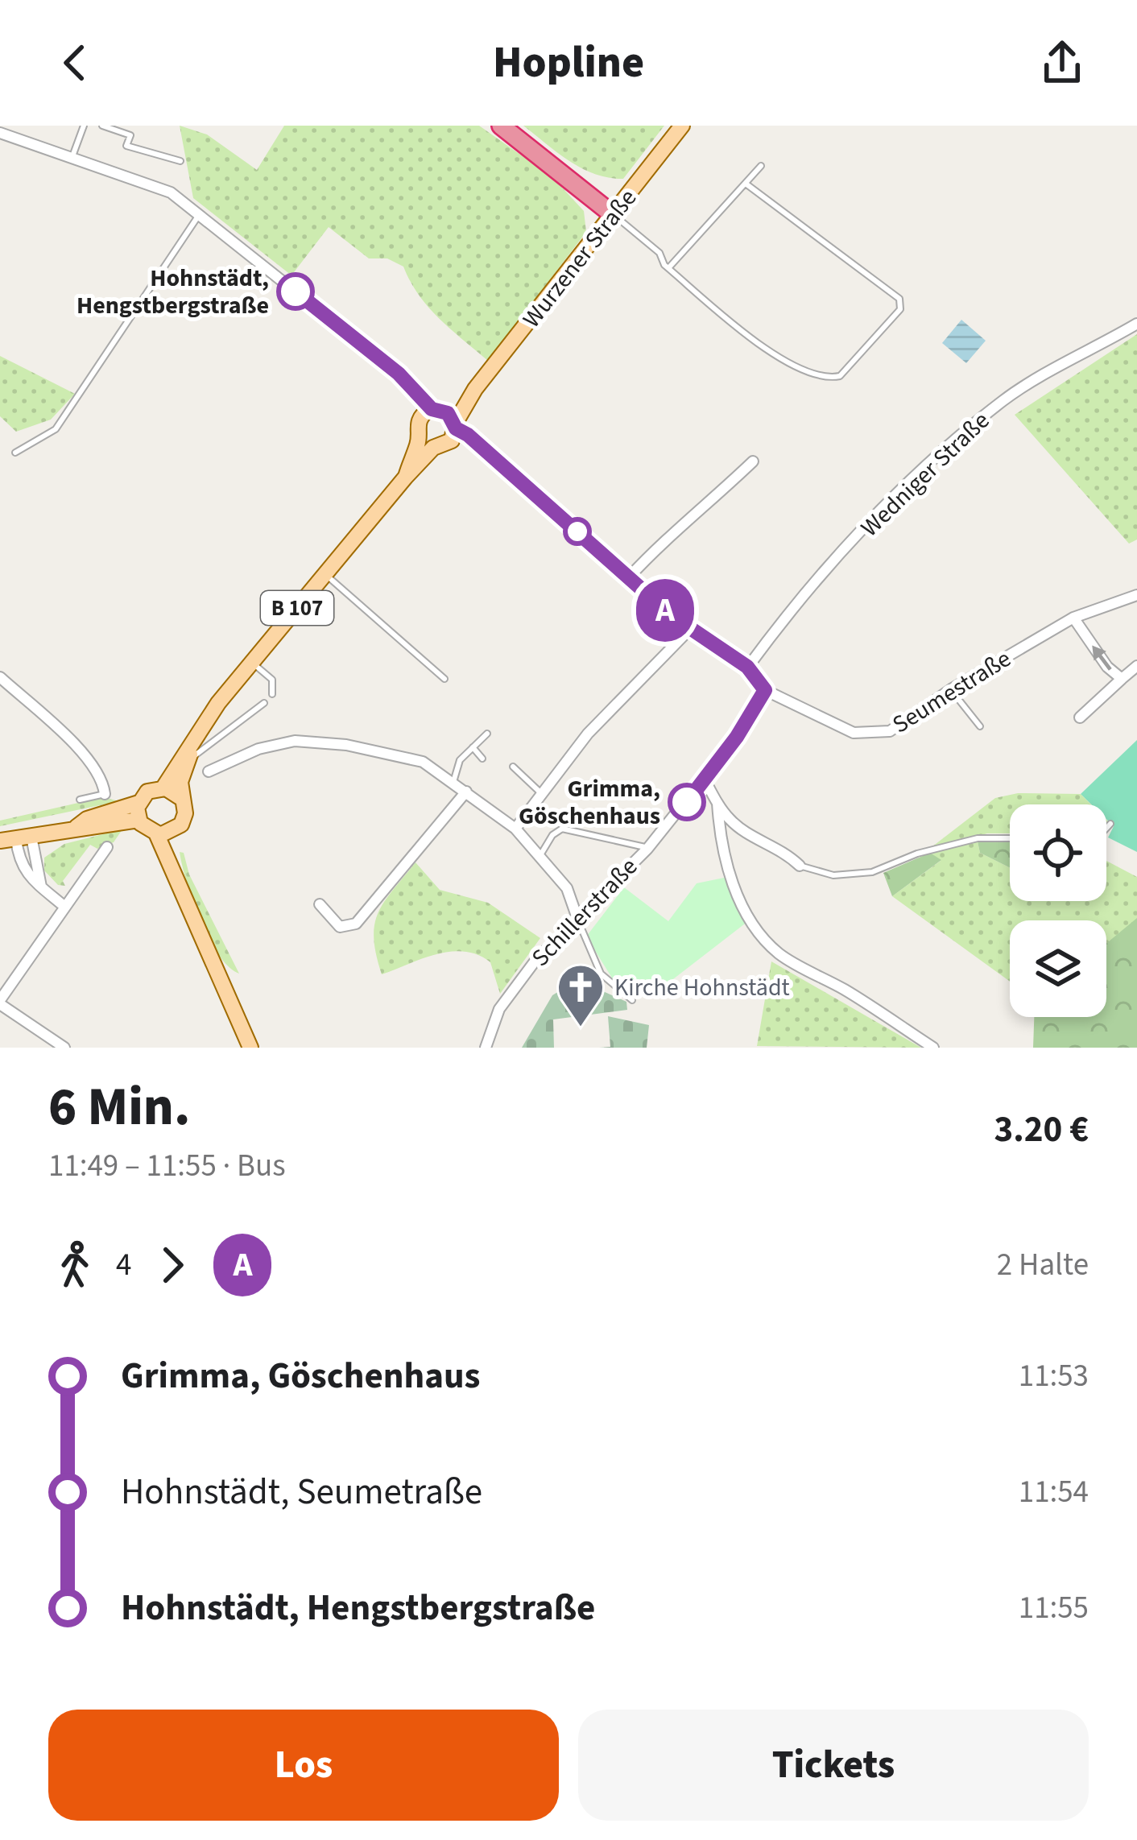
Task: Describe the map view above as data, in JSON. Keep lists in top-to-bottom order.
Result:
{
  "streets": {
    "main road": ["Wurzener Straße", "B 107"],
    "street": ["Wedniger Straße", "Seumestraße", "Schillerstraße"]
  },
  "crossings": [
    ["Wurzener Straße", "Seumestraße"],
    ["Wedniger Straße", "Seumestraße"],
    ["Seumestraße", "Schillerstraße"]
  ],
  "places": {
    "other": ["Hohnstädt, Hengstbergstraße", "Grimma, Göschenhaus"],
    "church": ["Kirche Hohnstädt"]
  },
  "lines": ["bus line A"],
  "page": {
    "header": "Hopline",
    "on_map": "A",
    "heading": ["6 Min.", "11:49 – 11:55 · Bus", "3.20 €"],
    "legs": ["4", "A", "2 Halte"],
    "list": [
      {
        "name": "Grimma, Göschenhaus",
        "value": "11:53"
      },
      {
        "name": "Hohnstädt, Seumetraße",
        "value": "11:54"
      },
      {
        "name": "Hohnstädt, Hengstbergstraße",
        "value": "11:55"
      }
    ],
    "buttons": ["Los", "Tickets"]
  }
}
